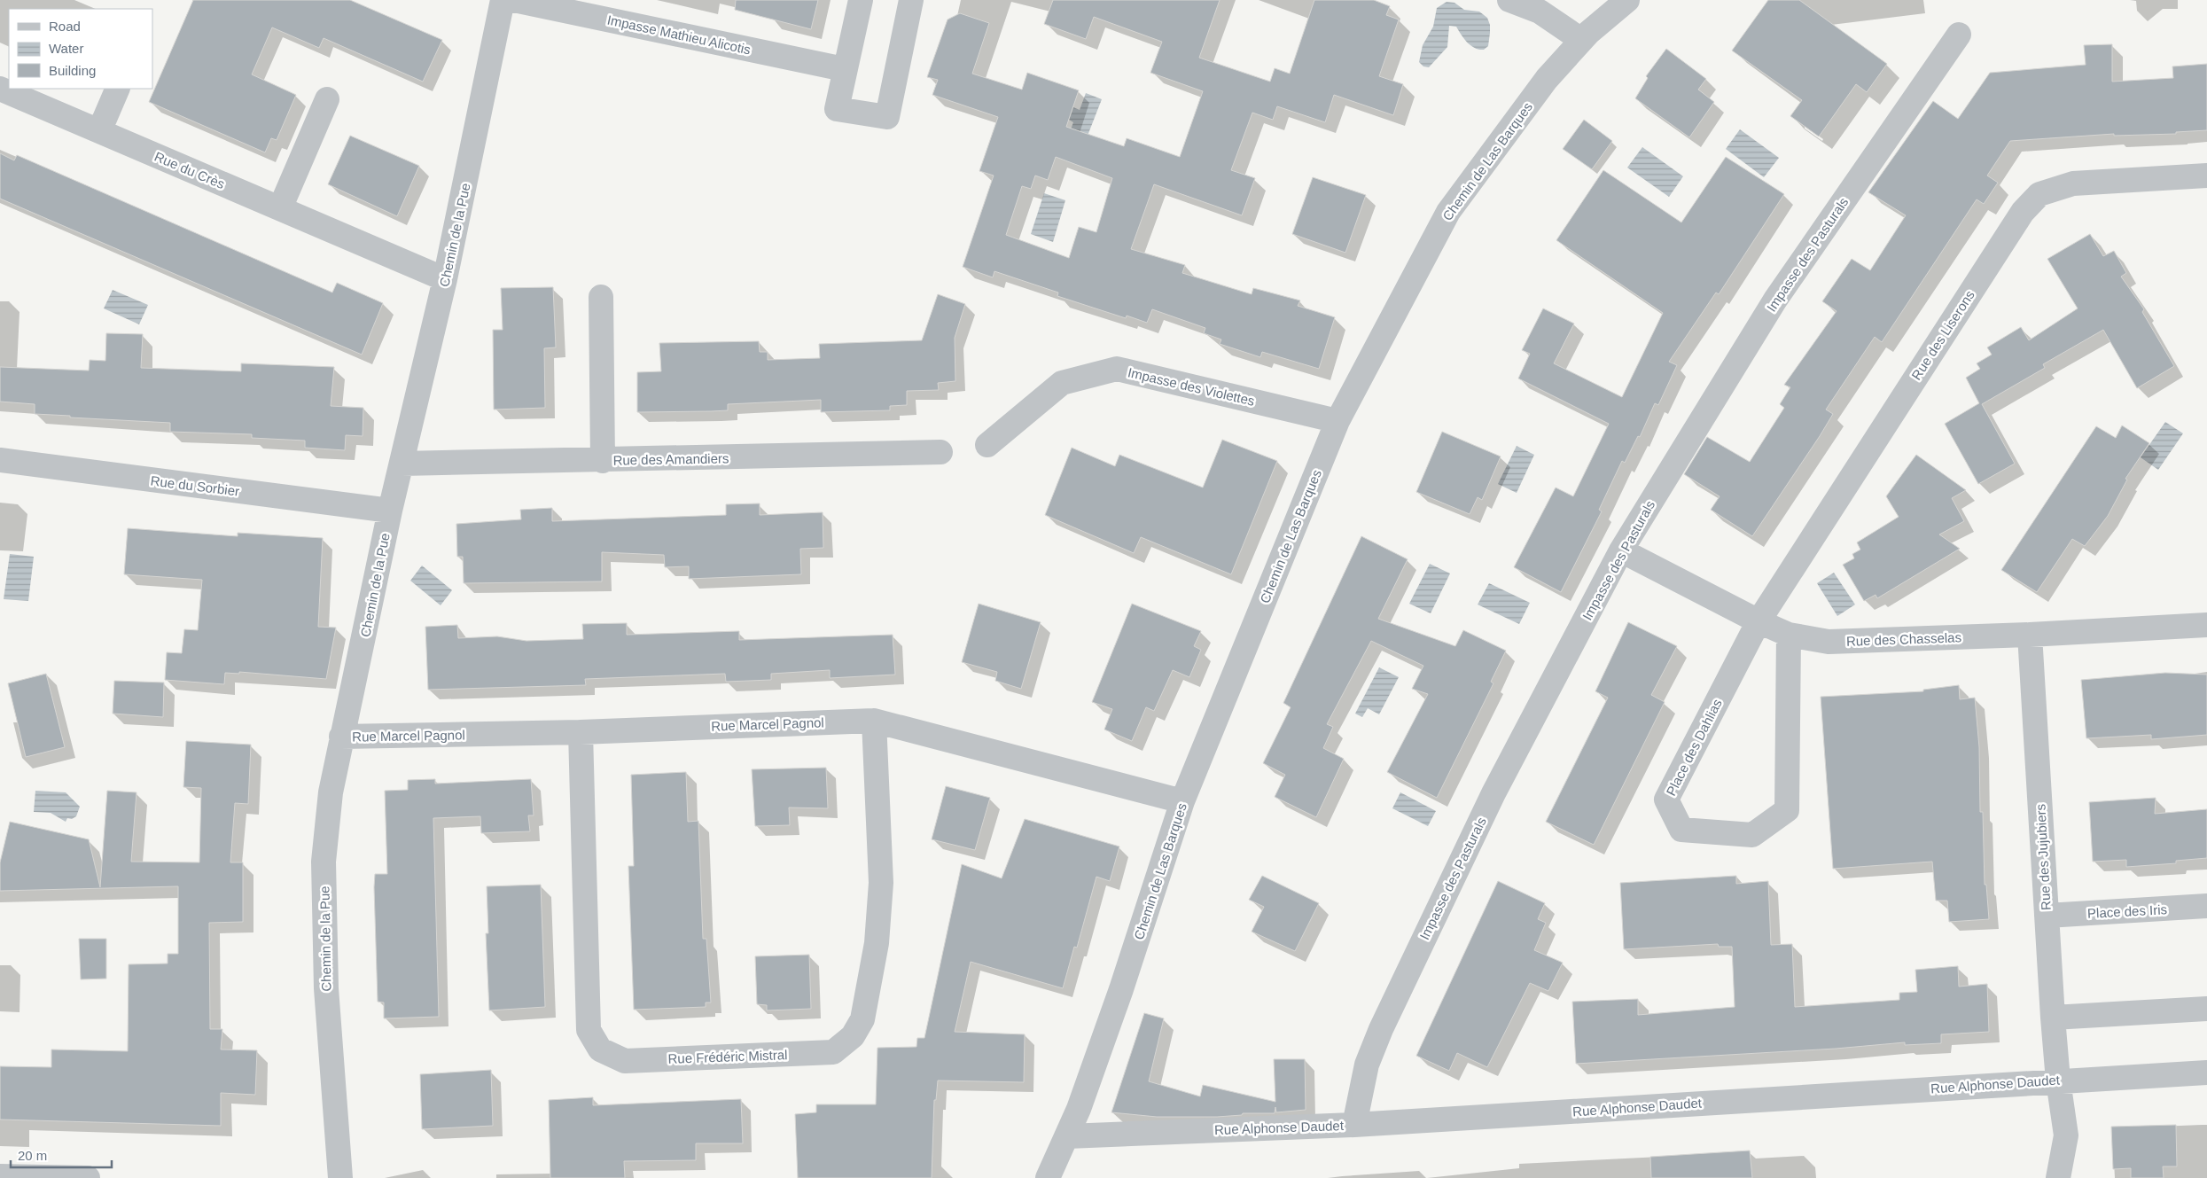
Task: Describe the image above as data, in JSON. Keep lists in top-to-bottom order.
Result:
{
  "streets": {
    "street": [
      "Impasse Mathieu Alicotis",
      "Chemin de Las Barques",
      "Rue du Crès",
      "Chemin de la Pue",
      "Impasse des Pasturals",
      "Rue des Liserons",
      "Impasse des Violettes",
      "Rue des Amandiers",
      "Rue du Sorbier",
      "Rue des Chasselas",
      "Rue Marcel Pagnol",
      "Place des Dahlias",
      "Rue des Jujubiers",
      "Place des Iris",
      "Rue Frédéric Mistral",
      "Rue Alphonse Daudet"
    ]
  },
  "crossings": [
    ["Chemin de Las Barques", "Impasse des Violettes"],
    ["Chemin de Las Barques", "Rue Marcel Pagnol"],
    ["Chemin de Las Barques", "Rue Alphonse Daudet"],
    ["Rue du Crès", "Chemin de la Pue"],
    ["Chemin de la Pue", "Rue des Amandiers"],
    ["Chemin de la Pue", "Rue du Sorbier"],
    ["Chemin de la Pue", "Rue Marcel Pagnol"],
    ["Impasse des Pasturals", "Rue des Chasselas"],
    ["Impasse des Pasturals", "Rue Alphonse Daudet"],
    ["Rue des Liserons", "Rue des Chasselas"],
    ["Rue des Liserons", "Place des Dahlias"],
    ["Rue des Chasselas", "Place des Dahlias"],
    ["Rue des Chasselas", "Rue des Jujubiers"],
    ["Rue Marcel Pagnol", "Rue Frédéric Mistral"],
    ["Rue des Jujubiers", "Place des Iris"],
    ["Rue des Jujubiers", "Rue Alphonse Daudet"]
  ],
  "legend": ["Road", "Water", "Building"],
  "scale_bar": "20 m"
}
